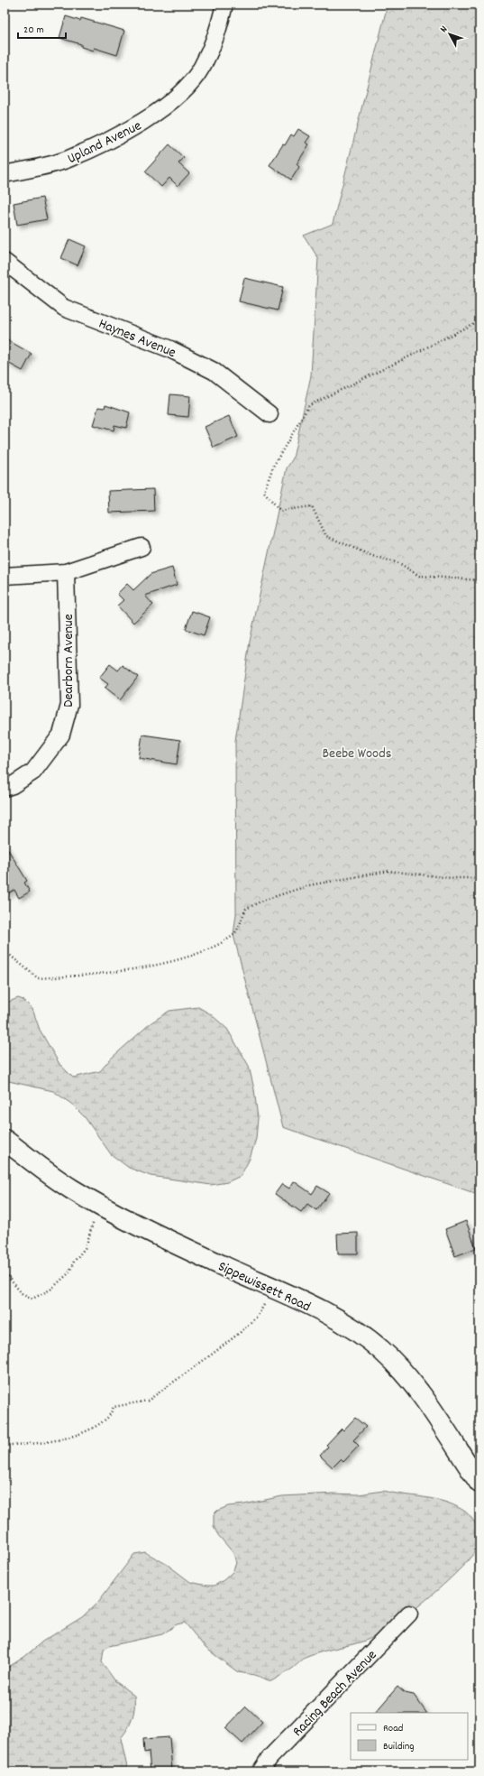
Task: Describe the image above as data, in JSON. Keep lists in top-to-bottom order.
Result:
{
  "streets": {
    "main road": ["Sippewissett Road"],
    "street": [
      "Upland Avenue",
      "Haynes Avenue",
      "Dearborn Avenue",
      "Racing Beach Avenue"
    ]
  },
  "parks": ["Beebe Woods"],
  "legend": ["Road", "Building"],
  "scale_bar": "20 m",
  "north": "top left"
}
